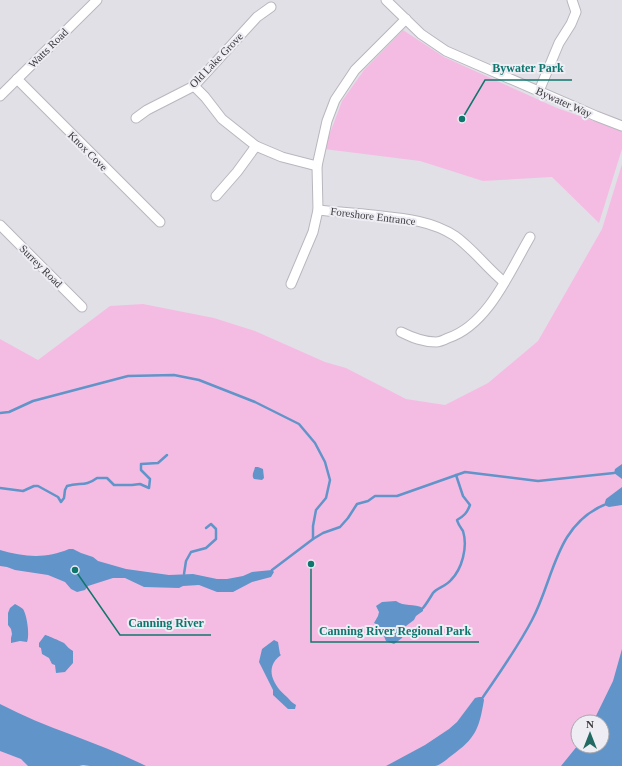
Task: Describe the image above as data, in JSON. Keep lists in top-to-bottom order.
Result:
{
  "streets": {
    "street": [
      "Watts Road",
      "Old Lake Grove",
      "Bywater Way",
      "Knox Cove",
      "Foreshore Entrance",
      "Surrey Road"
    ]
  },
  "crossings": [
    ["Watts Road", "Knox Cove"]
  ],
  "places": ["Bywater Park", "Canning River Regional Park", "Canning River"],
  "north": "top"
}
